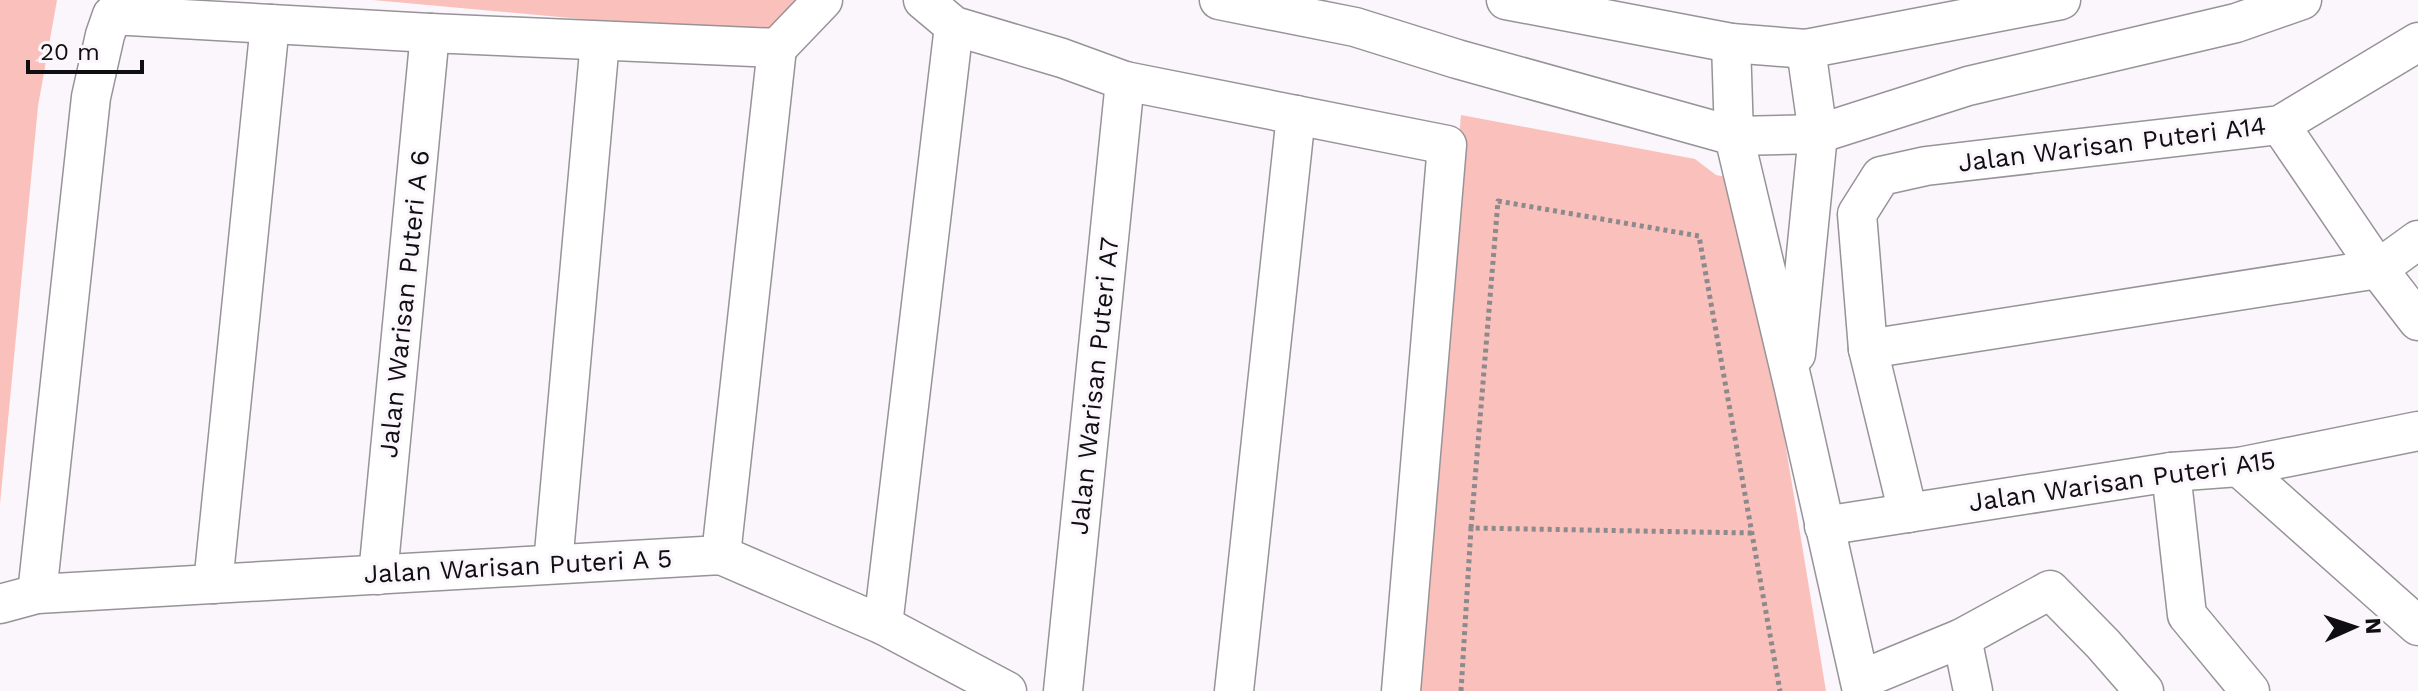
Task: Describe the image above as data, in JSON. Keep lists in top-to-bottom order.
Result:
{
  "streets": {
    "street": [
      "Jalan Warisan Puteri A14",
      "Jalan Warisan Puteri A 6",
      "Jalan Warisan Puteri A7",
      "Jalan Warisan Puteri A15",
      "Jalan Warisan Puteri A 5"
    ]
  },
  "crossings": [
    ["Jalan Warisan Puteri A 6", "Jalan Warisan Puteri A 5"]
  ],
  "scale_bar": "20 m",
  "north": "right"
}
